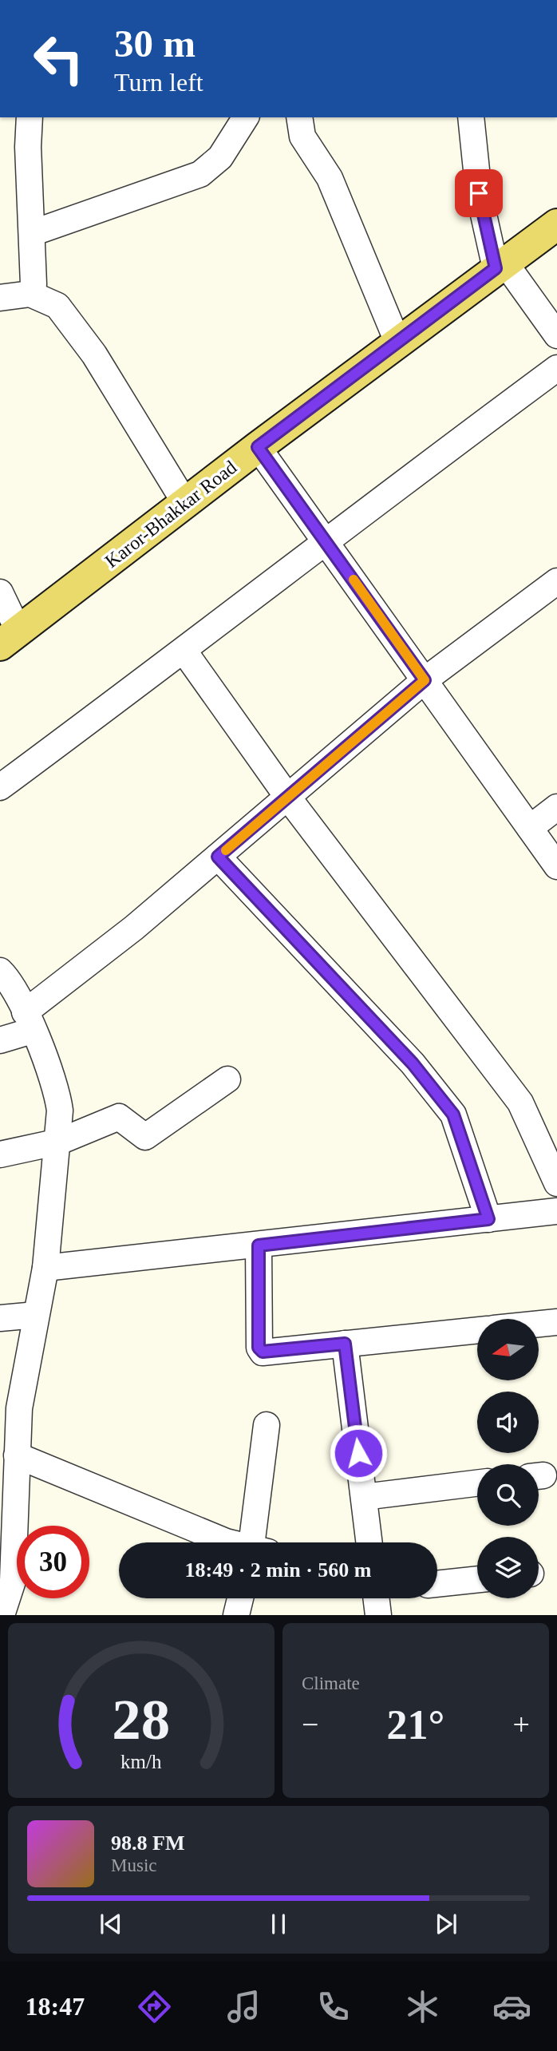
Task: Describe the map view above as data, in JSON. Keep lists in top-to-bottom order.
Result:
{
  "streets": {
    "main road": ["Karor-Bhakkar Road"]
  },
  "north": "left",
  "page": {
    "turn": ["30 m", "Turn left"],
    "limit": "30",
    "trip": "18:49 · 2 min · 560 m",
    "tile": "Climate",
    "heat": ["−", "21°", "+"],
    "song": ["98.8 FM", "Music"],
    "tabs": "18:47",
    "gauge": ["28", "km/h"]
  }
}
